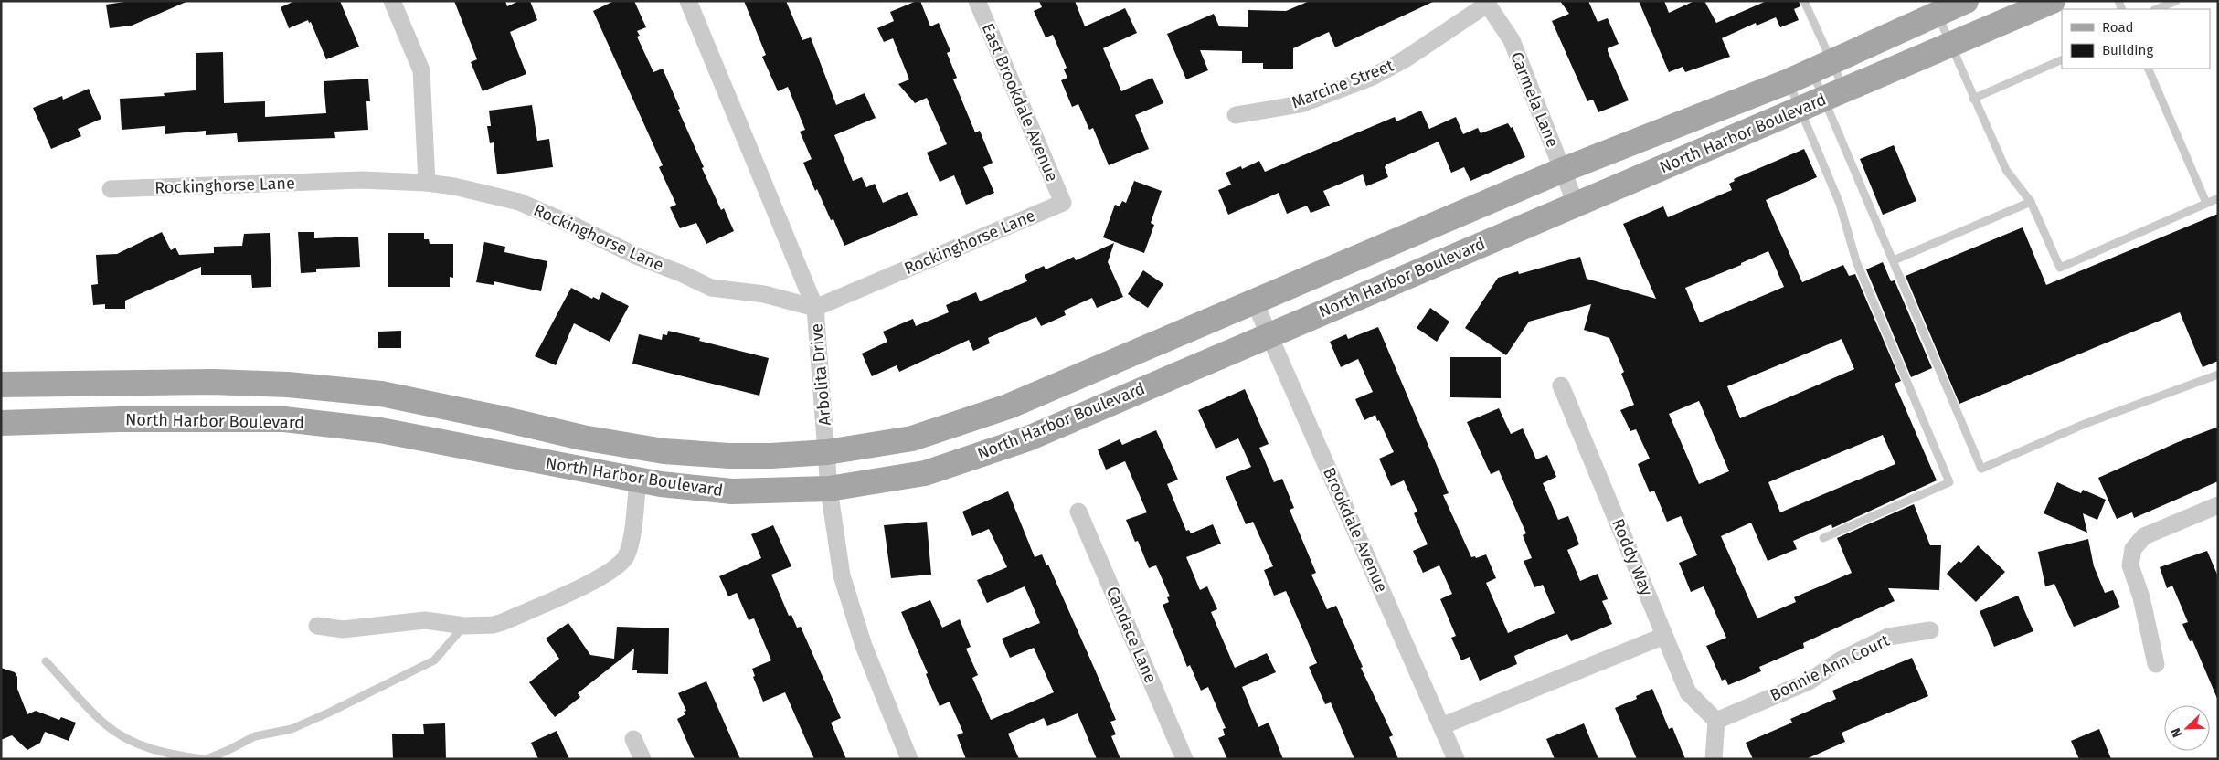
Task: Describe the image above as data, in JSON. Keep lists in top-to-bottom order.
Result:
{
  "streets": {
    "main road": ["North Harbor Boulevard"],
    "street": [
      "Marcine Street",
      "Carmela Lane",
      "East Brookdale Avenue",
      "Rockinghorse Lane",
      "Arbolita Drive",
      "Brookdale Avenue",
      "Roddy Way",
      "Candace Lane",
      "Bonnie Ann Court"
    ]
  },
  "crossings": [
    ["Marcine Street", "Carmela Lane"],
    ["Carmela Lane", "North Harbor Boulevard"],
    ["East Brookdale Avenue", "Rockinghorse Lane"],
    ["North Harbor Boulevard", "Arbolita Drive"],
    ["North Harbor Boulevard", "Brookdale Avenue"],
    ["Rockinghorse Lane", "Arbolita Drive"],
    ["Roddy Way", "Bonnie Ann Court"]
  ],
  "legend": ["Road", "Building"],
  "north": "bottom left"
}
